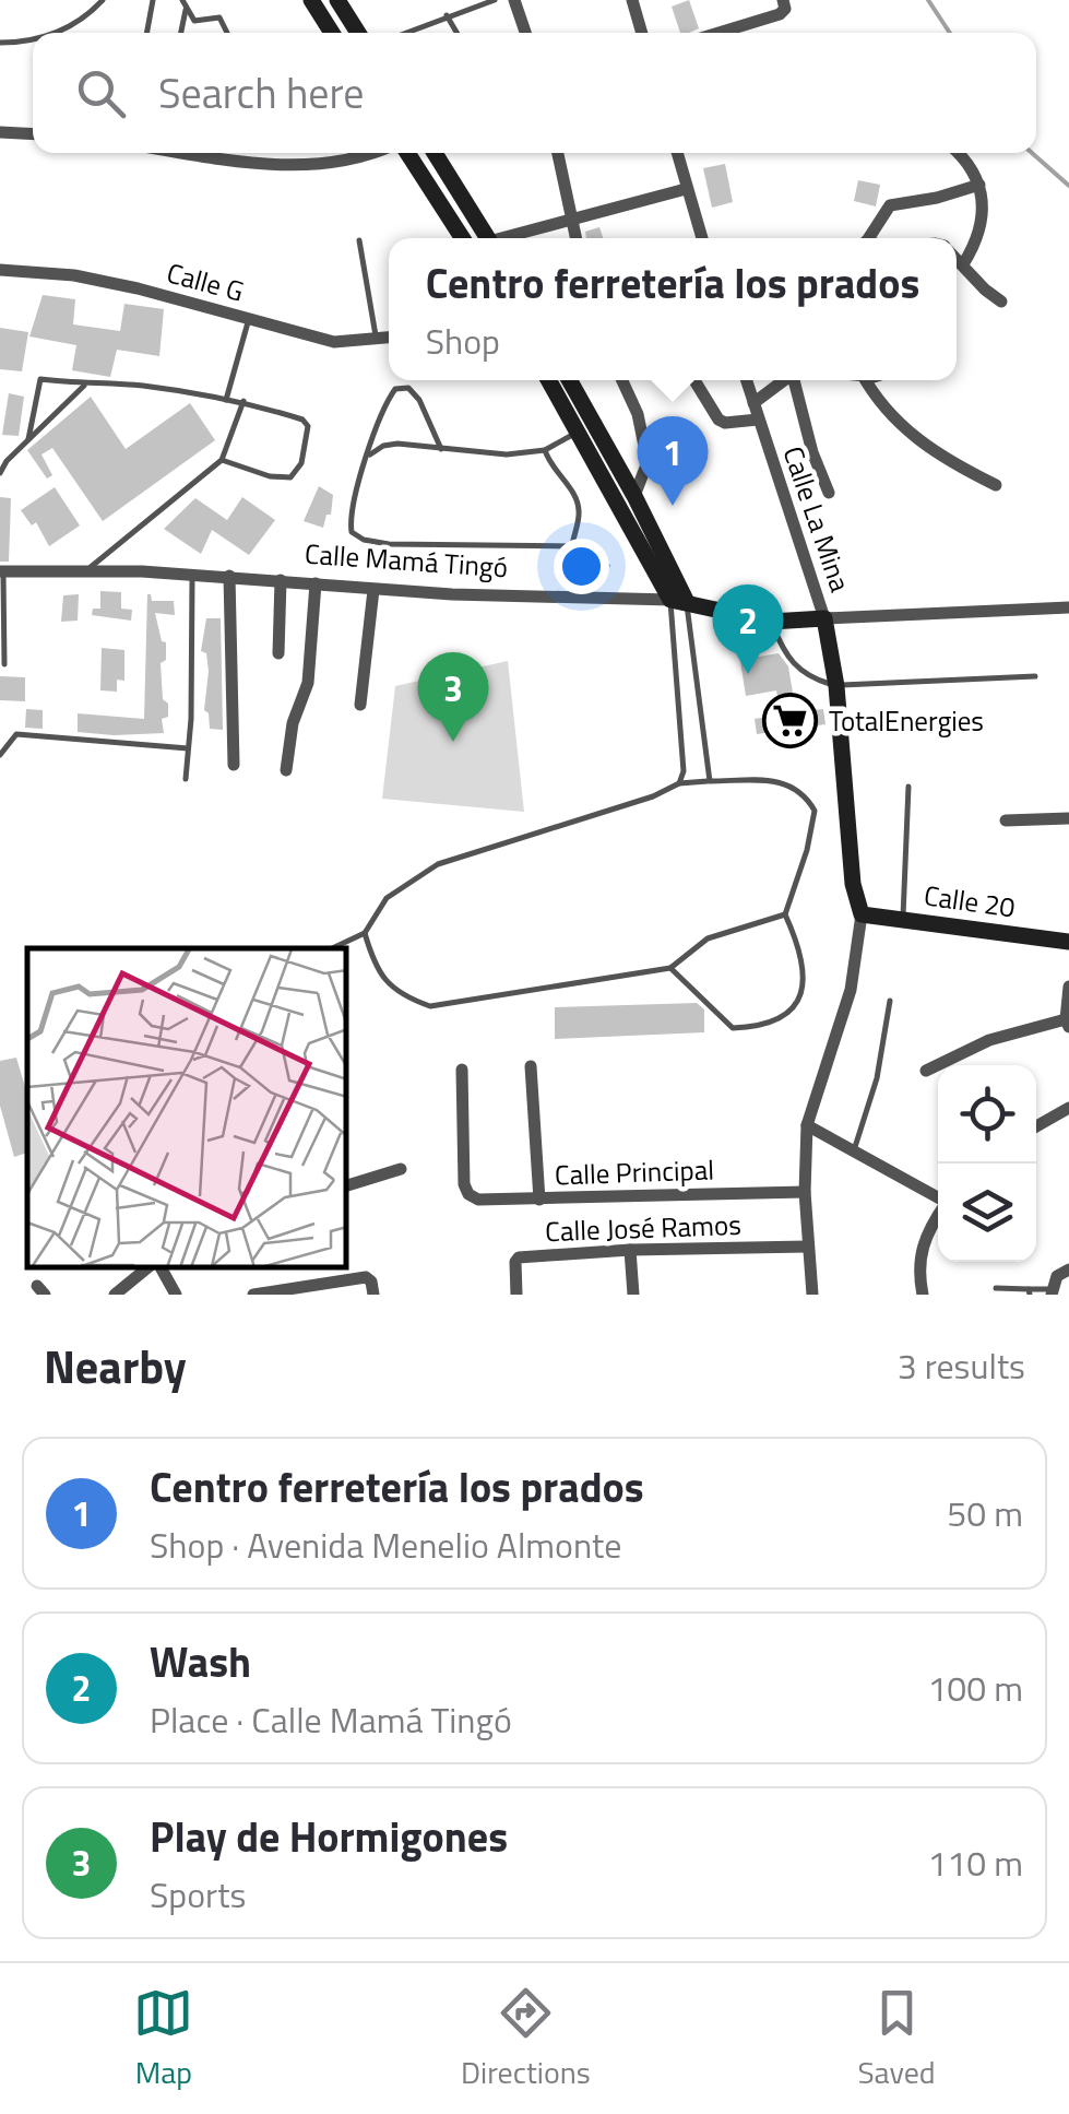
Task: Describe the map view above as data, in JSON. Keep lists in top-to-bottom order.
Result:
{
  "streets": {
    "street": [
      "Calle G",
      "Calle La Mina",
      "Calle Mamá Tingó",
      "Calle 20",
      "Calle Principal",
      "Calle José Ramos"
    ]
  },
  "crossings": [
    ["Calle La Mina", "Calle Mamá Tingó"]
  ],
  "places": {
    "supermarket": ["TotalEnergies"]
  },
  "page": {
    "search": "Search here",
    "popup": ["Centro ferretería los prados", "Shop"],
    "pins": ["1", "2", "3"],
    "heading": ["Nearby", "3 results"],
    "list": [
      {
        "mark": "1",
        "name": "Centro ferretería los prados",
        "note": "Shop · Avenida Menelio Almonte",
        "value": "50 m"
      },
      {
        "mark": "2",
        "name": "Wash",
        "note": "Place · Calle Mamá Tingó",
        "value": "100 m"
      },
      {
        "mark": "3",
        "name": "Play de Hormigones",
        "note": "Sports",
        "value": "110 m"
      }
    ],
    "nav": ["Map", "Directions", "Saved"]
  }
}
